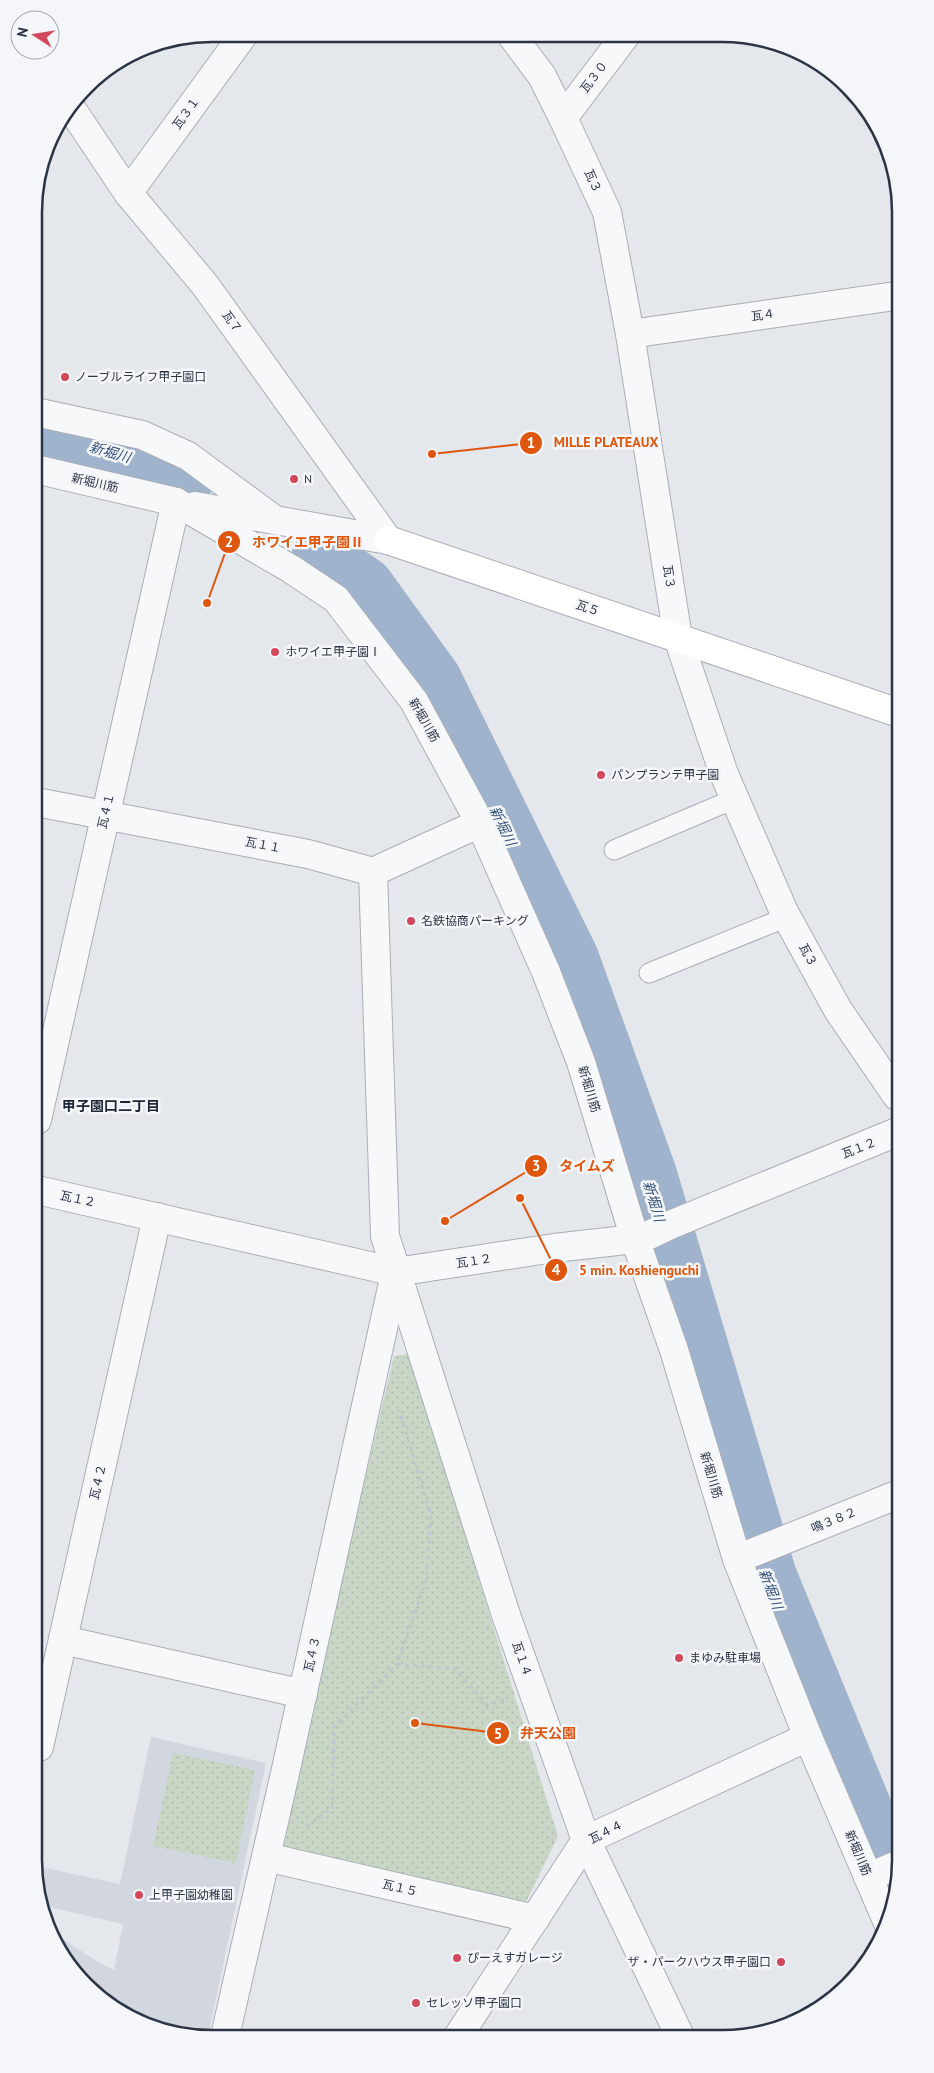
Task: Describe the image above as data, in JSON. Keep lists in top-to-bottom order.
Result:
{
  "streets": {
    "street": [
      "瓦３０",
      "瓦３１",
      "瓦３",
      "瓦４",
      "瓦７",
      "新堀川筋",
      "瓦５",
      "瓦４１",
      "瓦１１",
      "瓦１２",
      "瓦４２",
      "鳴３８２",
      "瓦４３",
      "瓦１４",
      "瓦４４",
      "瓦１５"
    ]
  },
  "crossings": [
    ["瓦３０", "瓦３"],
    ["瓦３１", "瓦７"],
    ["瓦３", "瓦４"],
    ["瓦３", "瓦５"],
    ["瓦７", "瓦５"],
    ["新堀川筋", "瓦５"],
    ["新堀川筋", "瓦４１"],
    ["新堀川筋", "瓦１２"],
    ["新堀川筋", "鳴３８２"],
    ["新堀川筋", "瓦４４"],
    ["瓦５", "瓦４１"],
    ["瓦４１", "瓦１１"],
    ["瓦１１", "瓦１４"],
    ["瓦１２", "瓦４２"],
    ["瓦１２", "瓦４３"],
    ["瓦１２", "瓦１４"],
    ["瓦４３", "瓦１４"],
    ["瓦４３", "瓦１５"],
    ["瓦１４", "瓦４４"],
    ["瓦４４", "瓦１５"]
  ],
  "districts": ["甲子園口二丁目"],
  "water": ["新堀川"],
  "places": [
    "ノーブルライフ甲子園口",
    "MILLE PLATEAUX",
    "N",
    "ホワイエ甲子園Ⅱ",
    "ホワイエ甲子園Ⅰ",
    "パンプランテ甲子園",
    "名鉄協商パーキング",
    "5 min. Koshienguchi",
    "タイムズ",
    "まゆみ駐車場",
    "弁天公園",
    "上甲子園幼稚園",
    "ぴーえすガレージ",
    "ザ・パークハウス甲子園口",
    "セレッソ甲子園口"
  ],
  "north": "left"
}
